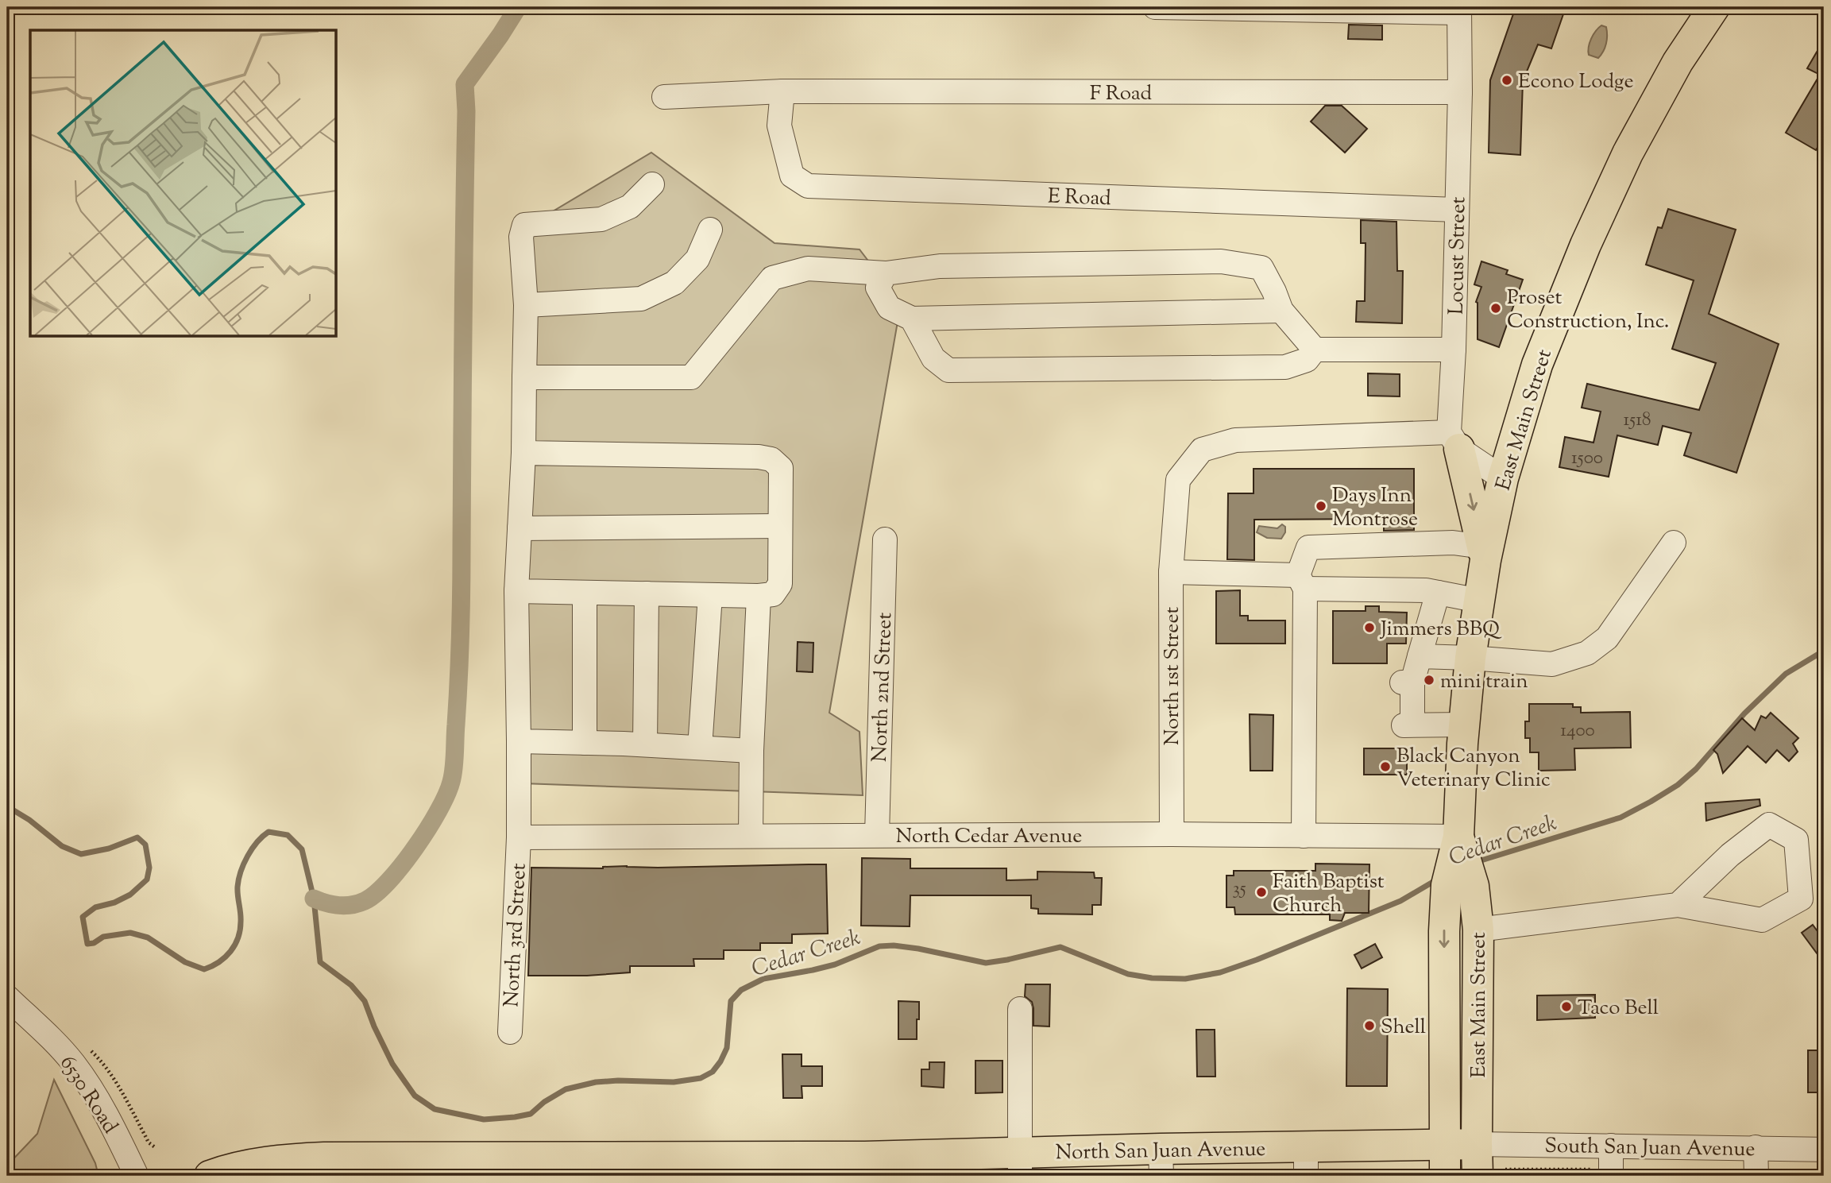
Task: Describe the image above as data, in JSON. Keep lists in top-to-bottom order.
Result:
{
  "streets": {
    "main road": ["East Main Street", "North San Juan Avenue"],
    "street": [
      "F Road",
      "E Road",
      "Locust Street",
      "North 1st Street",
      "North 2nd Street",
      "North Cedar Avenue",
      "North 3rd Street",
      "6530 Road",
      "South San Juan Avenue"
    ]
  },
  "crossings": [
    ["F Road", "E Road"],
    ["F Road", "Locust Street"],
    ["E Road", "Locust Street"],
    ["Locust Street", "North 1st Street"],
    ["East Main Street", "North Cedar Avenue"],
    ["East Main Street", "South San Juan Avenue"],
    ["East Main Street", "North San Juan Avenue"],
    ["North 1st Street", "North Cedar Avenue"],
    ["North 2nd Street", "North Cedar Avenue"],
    ["North Cedar Avenue", "North 3rd Street"],
    ["South San Juan Avenue", "North San Juan Avenue"]
  ],
  "water": ["Cedar Creek"],
  "places": [
    "Econo Lodge",
    "Proset Construction, Inc.",
    "Days Inn Montrose",
    "Jimmers BBQ",
    "mini train",
    "Black Canyon Veterinary Clinic",
    "Faith Baptist Church",
    "Taco Bell",
    "Shell"
  ],
  "house_numbers": [
    "1518",
    "1500",
    "1400",
    "35"
  ]
}
